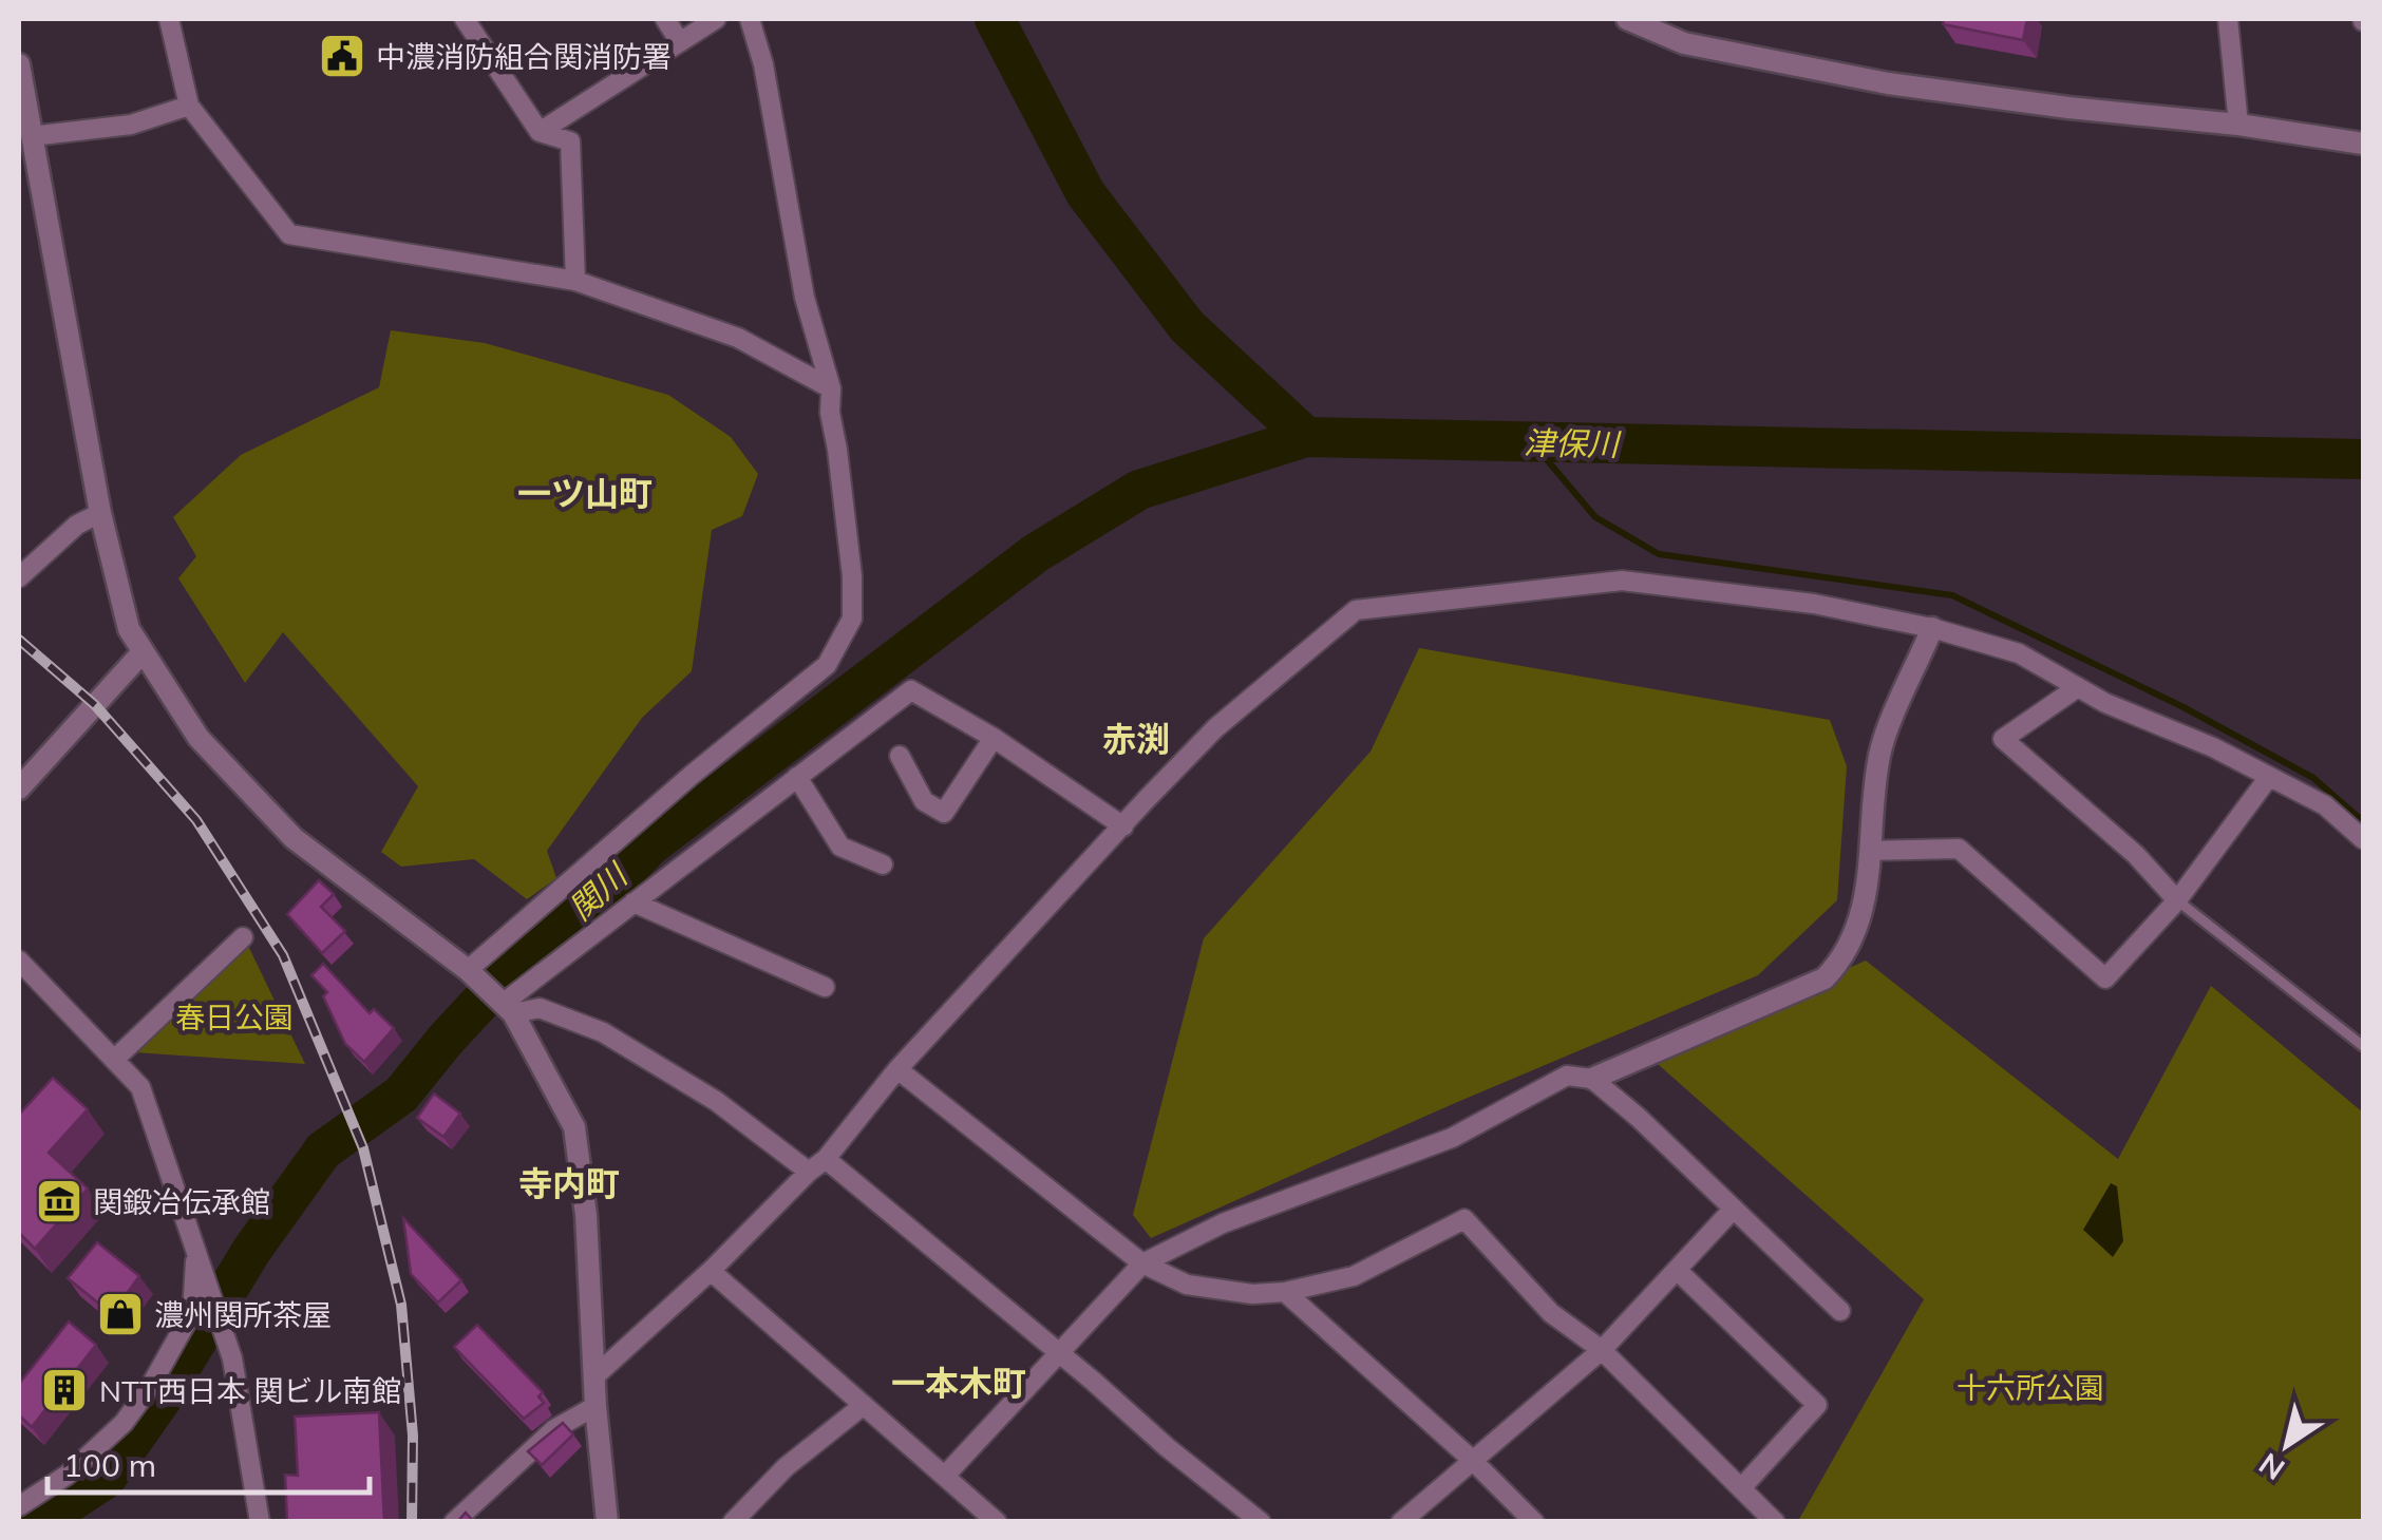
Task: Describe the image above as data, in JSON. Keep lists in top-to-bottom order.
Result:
{
  "districts": [
    "一ツ山町",
    "赤渕",
    "寺内町",
    "一本木町"
  ],
  "water": ["津保川", "関川"],
  "parks": ["春日公園", "十六所公園"],
  "places": {
    "public building": ["中濃消防組合関消防署"],
    "museum": ["関鍛冶伝承館"],
    "shop": ["濃州関所茶屋"],
    "building": ["NTT西日本 関ビル南館"]
  },
  "scale_bar": "100 m",
  "north": "bottom left"
}
